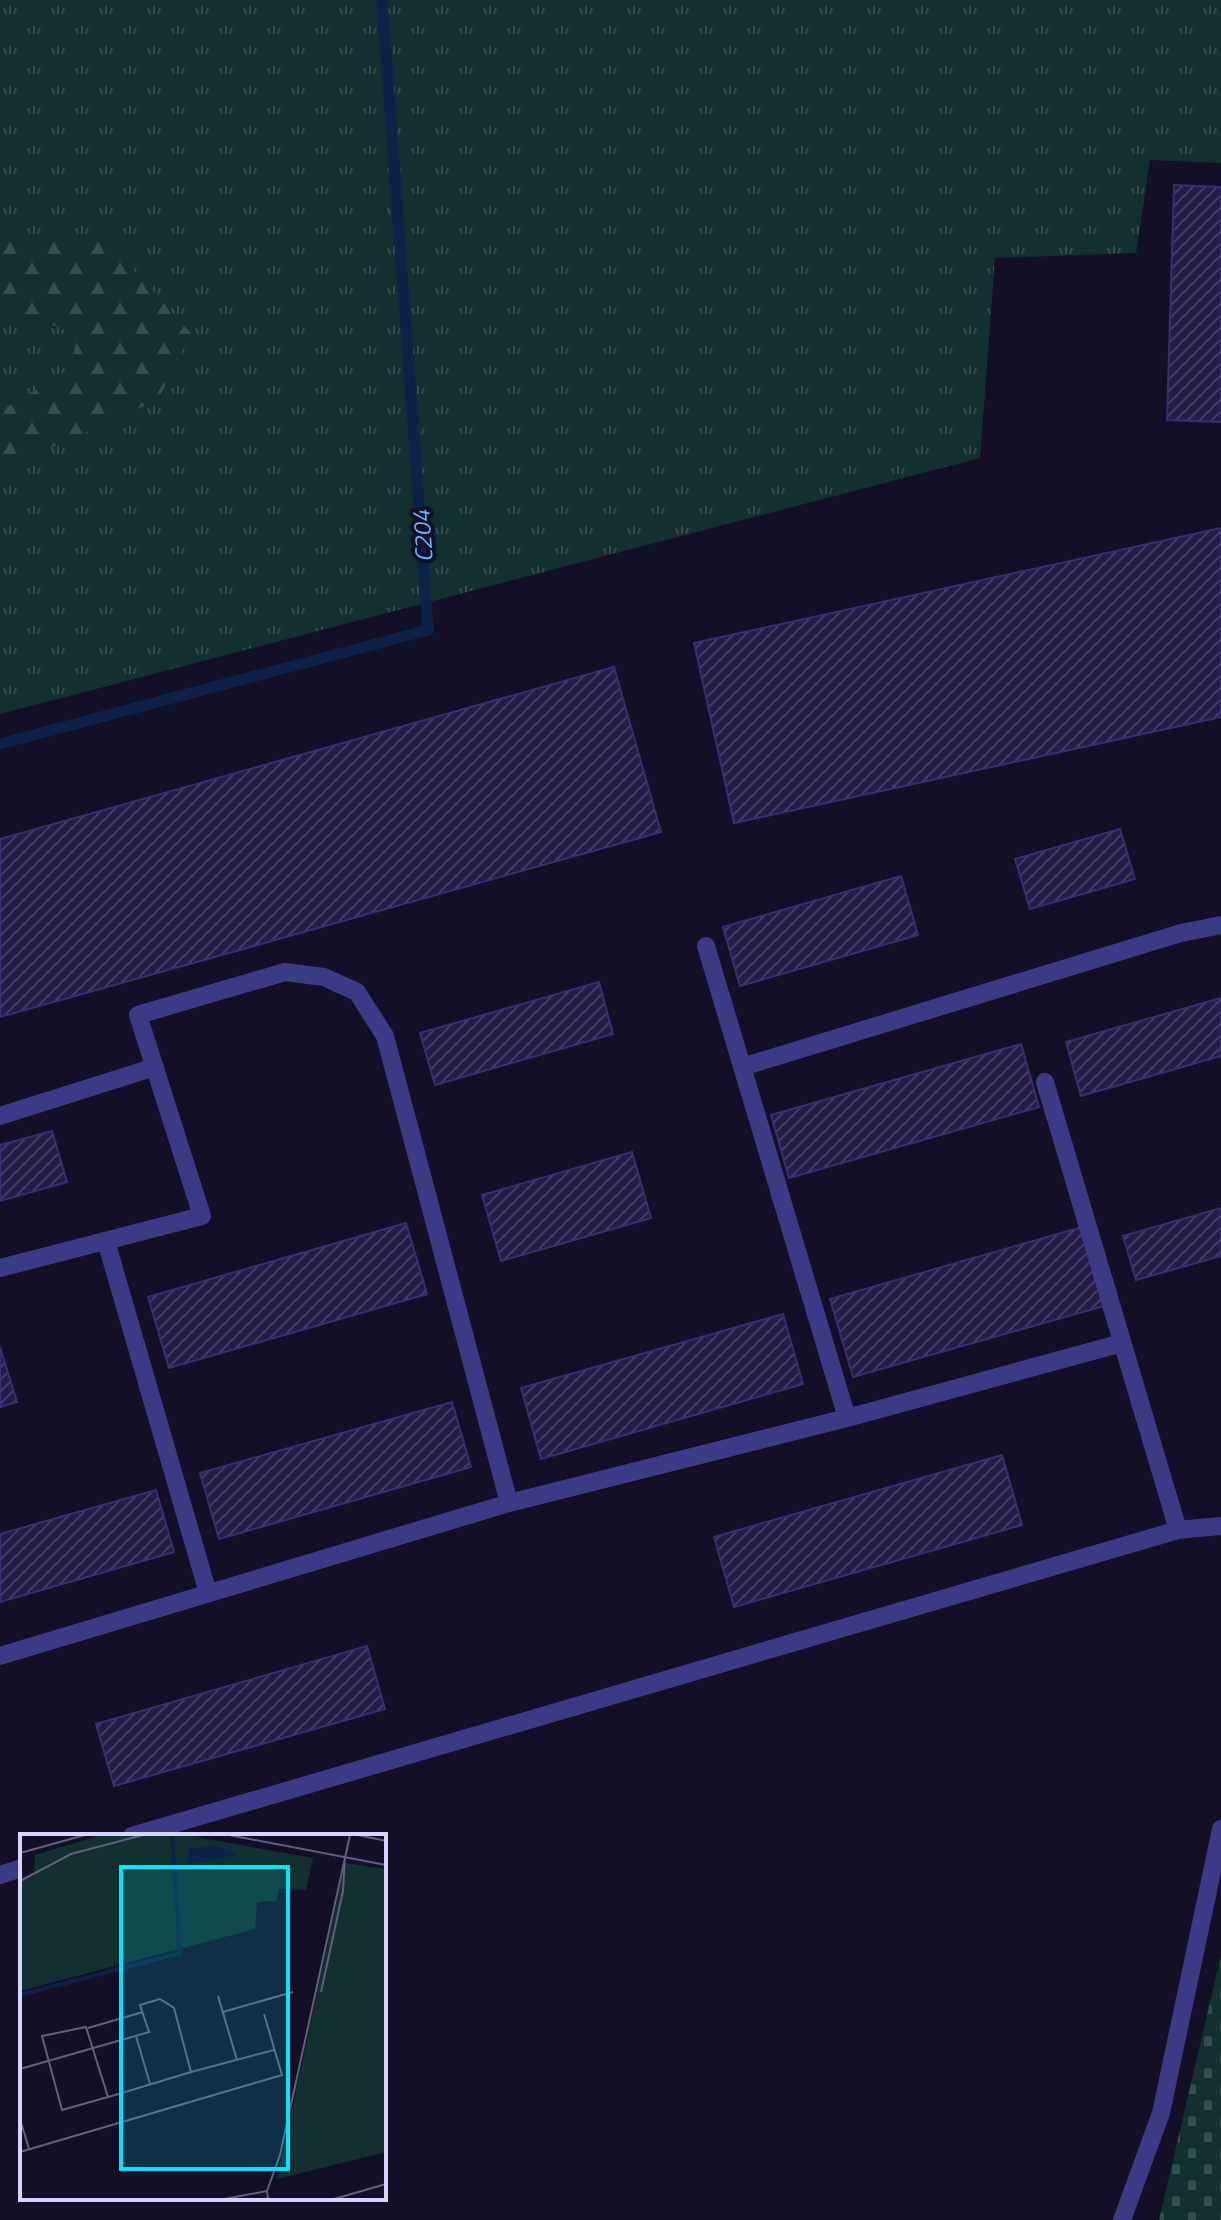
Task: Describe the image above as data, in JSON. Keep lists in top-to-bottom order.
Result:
{
  "water": ["C204"]
}
